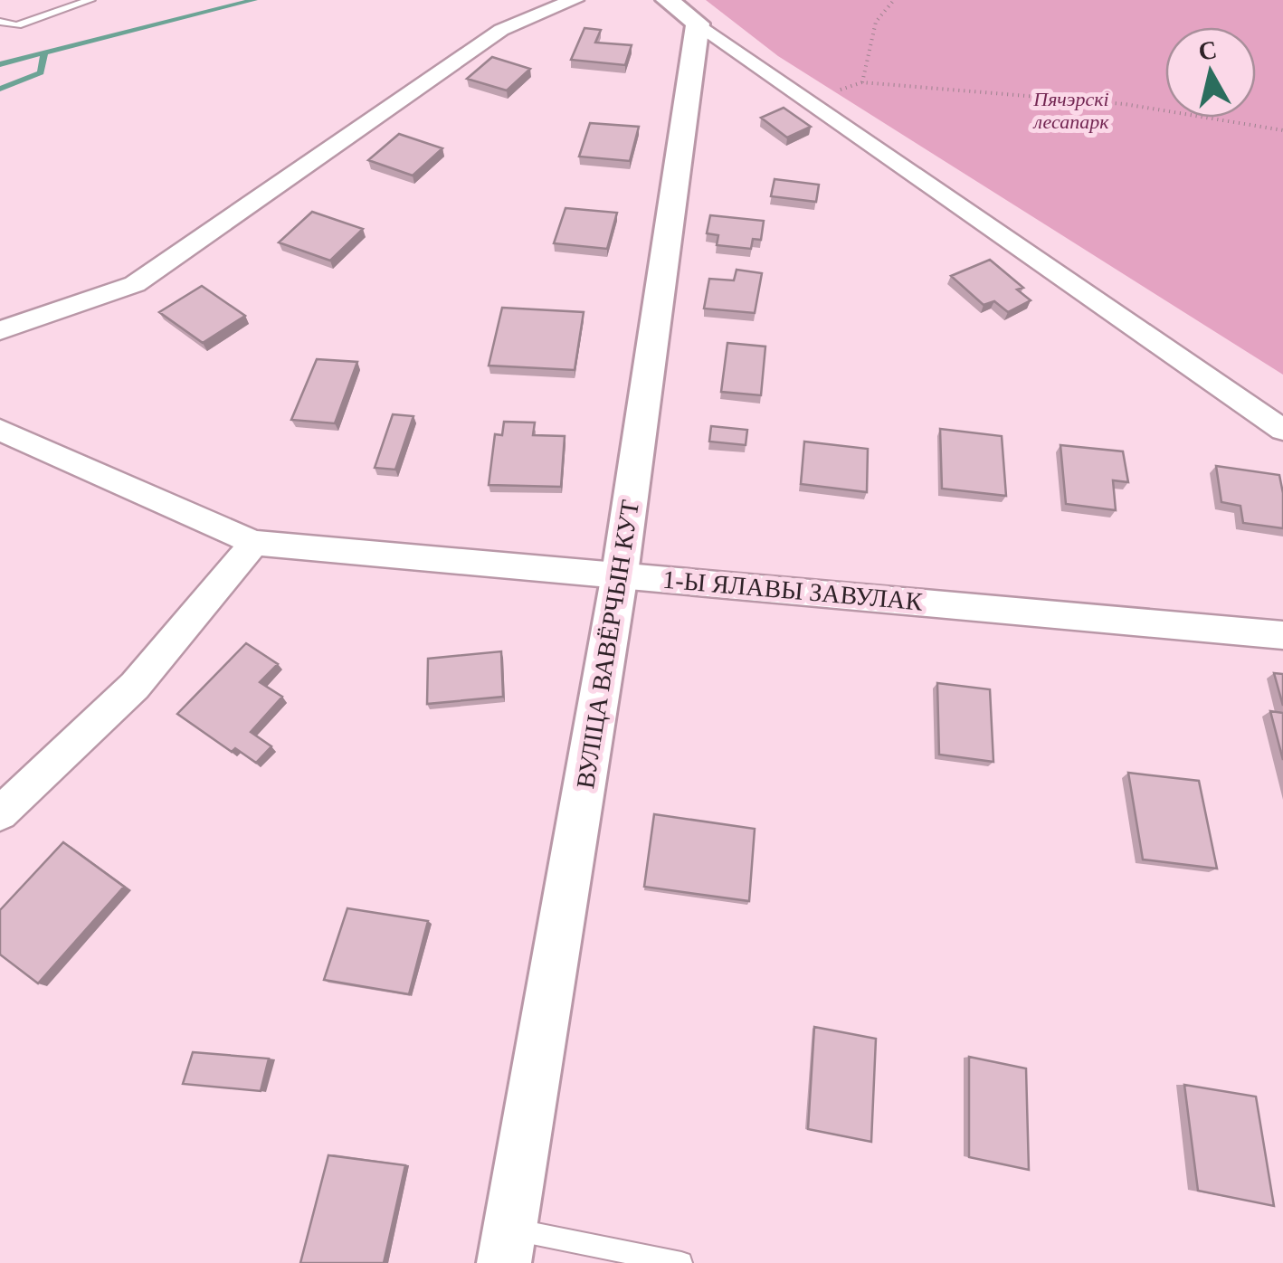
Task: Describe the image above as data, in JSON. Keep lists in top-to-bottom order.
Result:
{
  "streets": {
    "street": ["1-Ы ЯЛАВЫ ЗАВУЛАК", "ВУЛІЦА ВАВЁРЧЫН КУТ"]
  },
  "crossings": [
    ["1-Ы ЯЛАВЫ ЗАВУЛАК", "ВУЛІЦА ВАВЁРЧЫН КУТ"]
  ],
  "parks": ["Пячэрскі лесапарк"],
  "north": "top"
}
